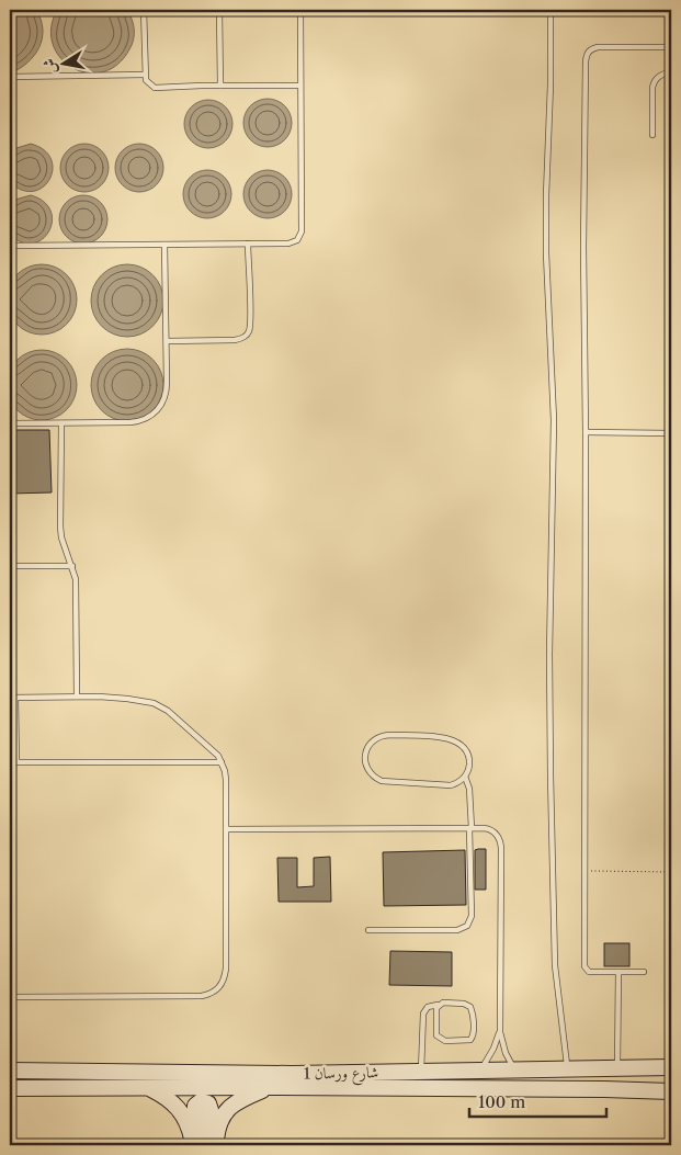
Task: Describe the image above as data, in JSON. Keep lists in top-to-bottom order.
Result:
{
  "streets": {
    "street": ["شارع ورسان 1"]
  },
  "scale_bar": "100 m",
  "north": "left"
}
